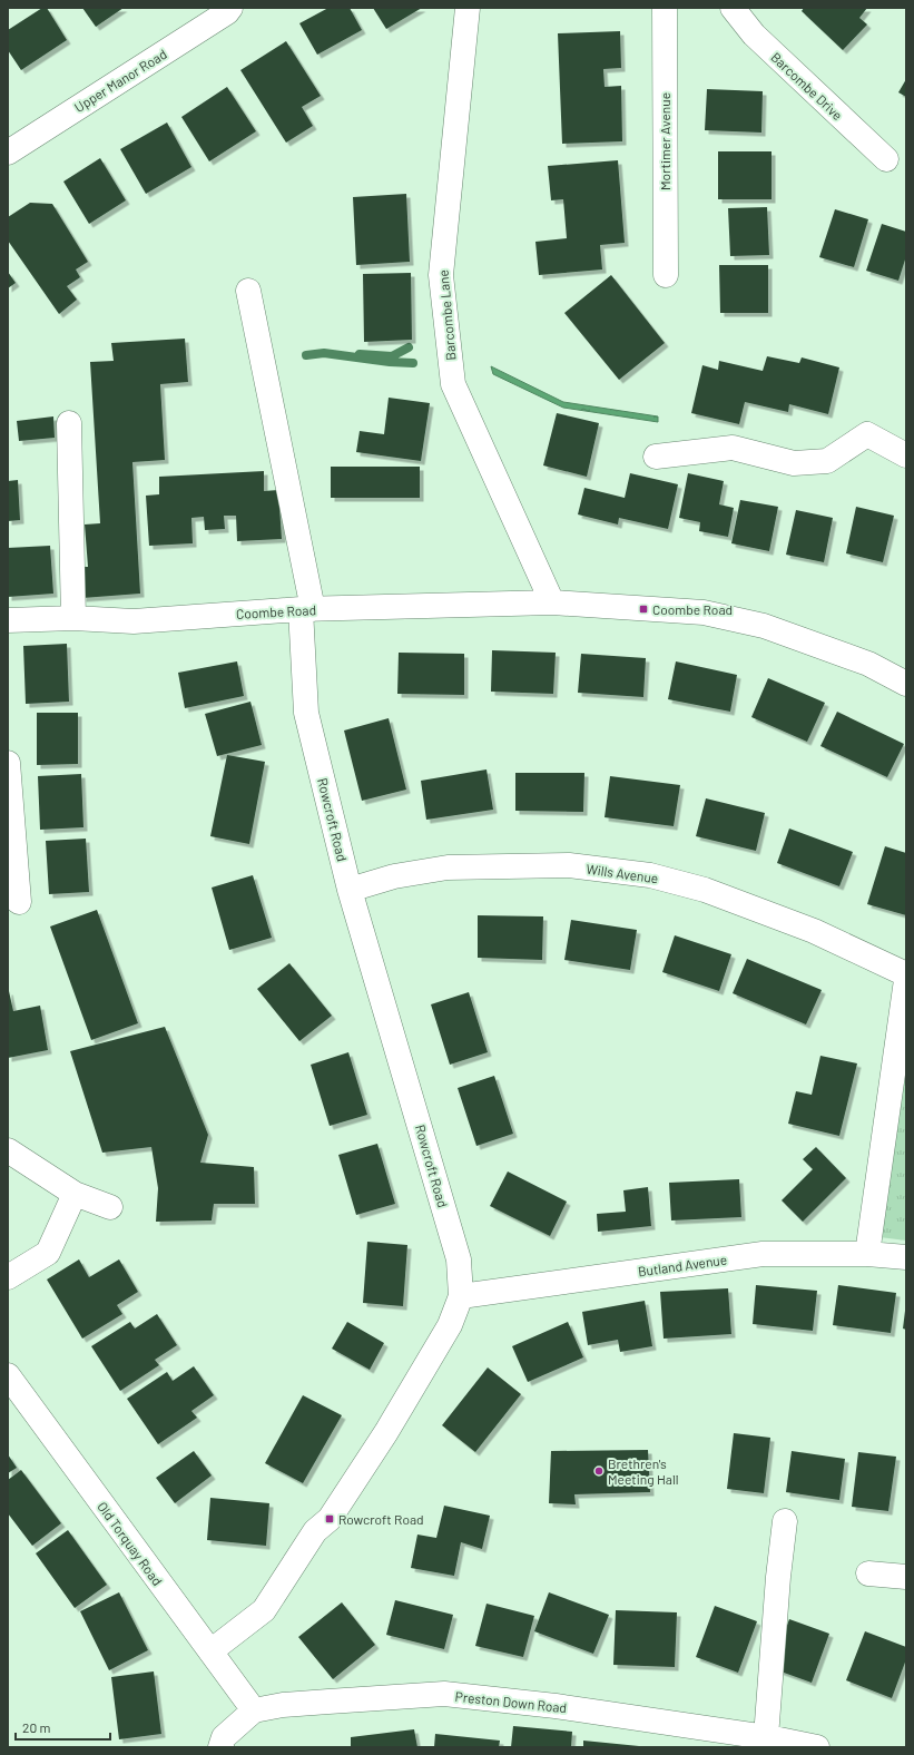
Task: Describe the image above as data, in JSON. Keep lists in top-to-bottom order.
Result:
{
  "streets": {
    "street": [
      "Upper Manor Road",
      "Barcombe Drive",
      "Mortimer Avenue",
      "Barcombe Lane",
      "Coombe Road",
      "Rowcroft Road",
      "Wills Avenue",
      "Butland Avenue",
      "Old Torquay Road",
      "Preston Down Road"
    ]
  },
  "crossings": [
    ["Barcombe Lane", "Coombe Road"],
    ["Coombe Road", "Rowcroft Road"],
    ["Rowcroft Road", "Wills Avenue"],
    ["Rowcroft Road", "Butland Avenue"],
    ["Rowcroft Road", "Old Torquay Road"],
    ["Old Torquay Road", "Preston Down Road"]
  ],
  "places": {
    "transit": ["Coombe Road", "Rowcroft Road"],
    "other": ["Brethren's Meeting Hall"]
  },
  "scale_bar": "20 m"
}
